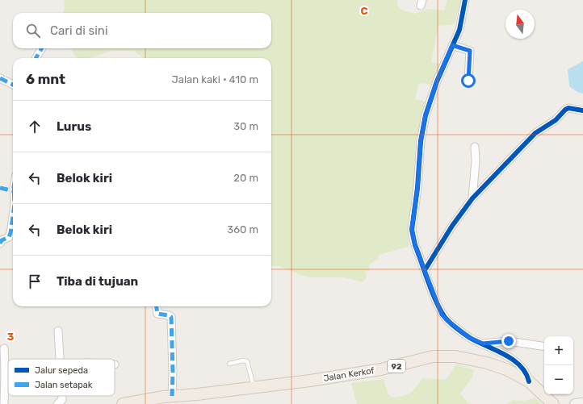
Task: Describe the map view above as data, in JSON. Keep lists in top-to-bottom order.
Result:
{
  "streets": {
    "main road": ["92", "Jalan Kerkof"]
  },
  "legend": ["Jalur sepeda", "Jalan setapak"],
  "north": "top",
  "page": {
    "search": "Cari di sini",
    "heading": ["6 mnt", "Jalan kaki · 410 m"],
    "list": [
      ["Lurus", "30 m"],
      ["Belok kiri", "20 m"],
      ["Belok kiri", "360 m"],
      "Tiba di tujuan"
    ],
    "map_buttons": ["+", "−"]
  },
  "grid": {
    "columns": ["C"],
    "rows": ["3"]
  }
}
